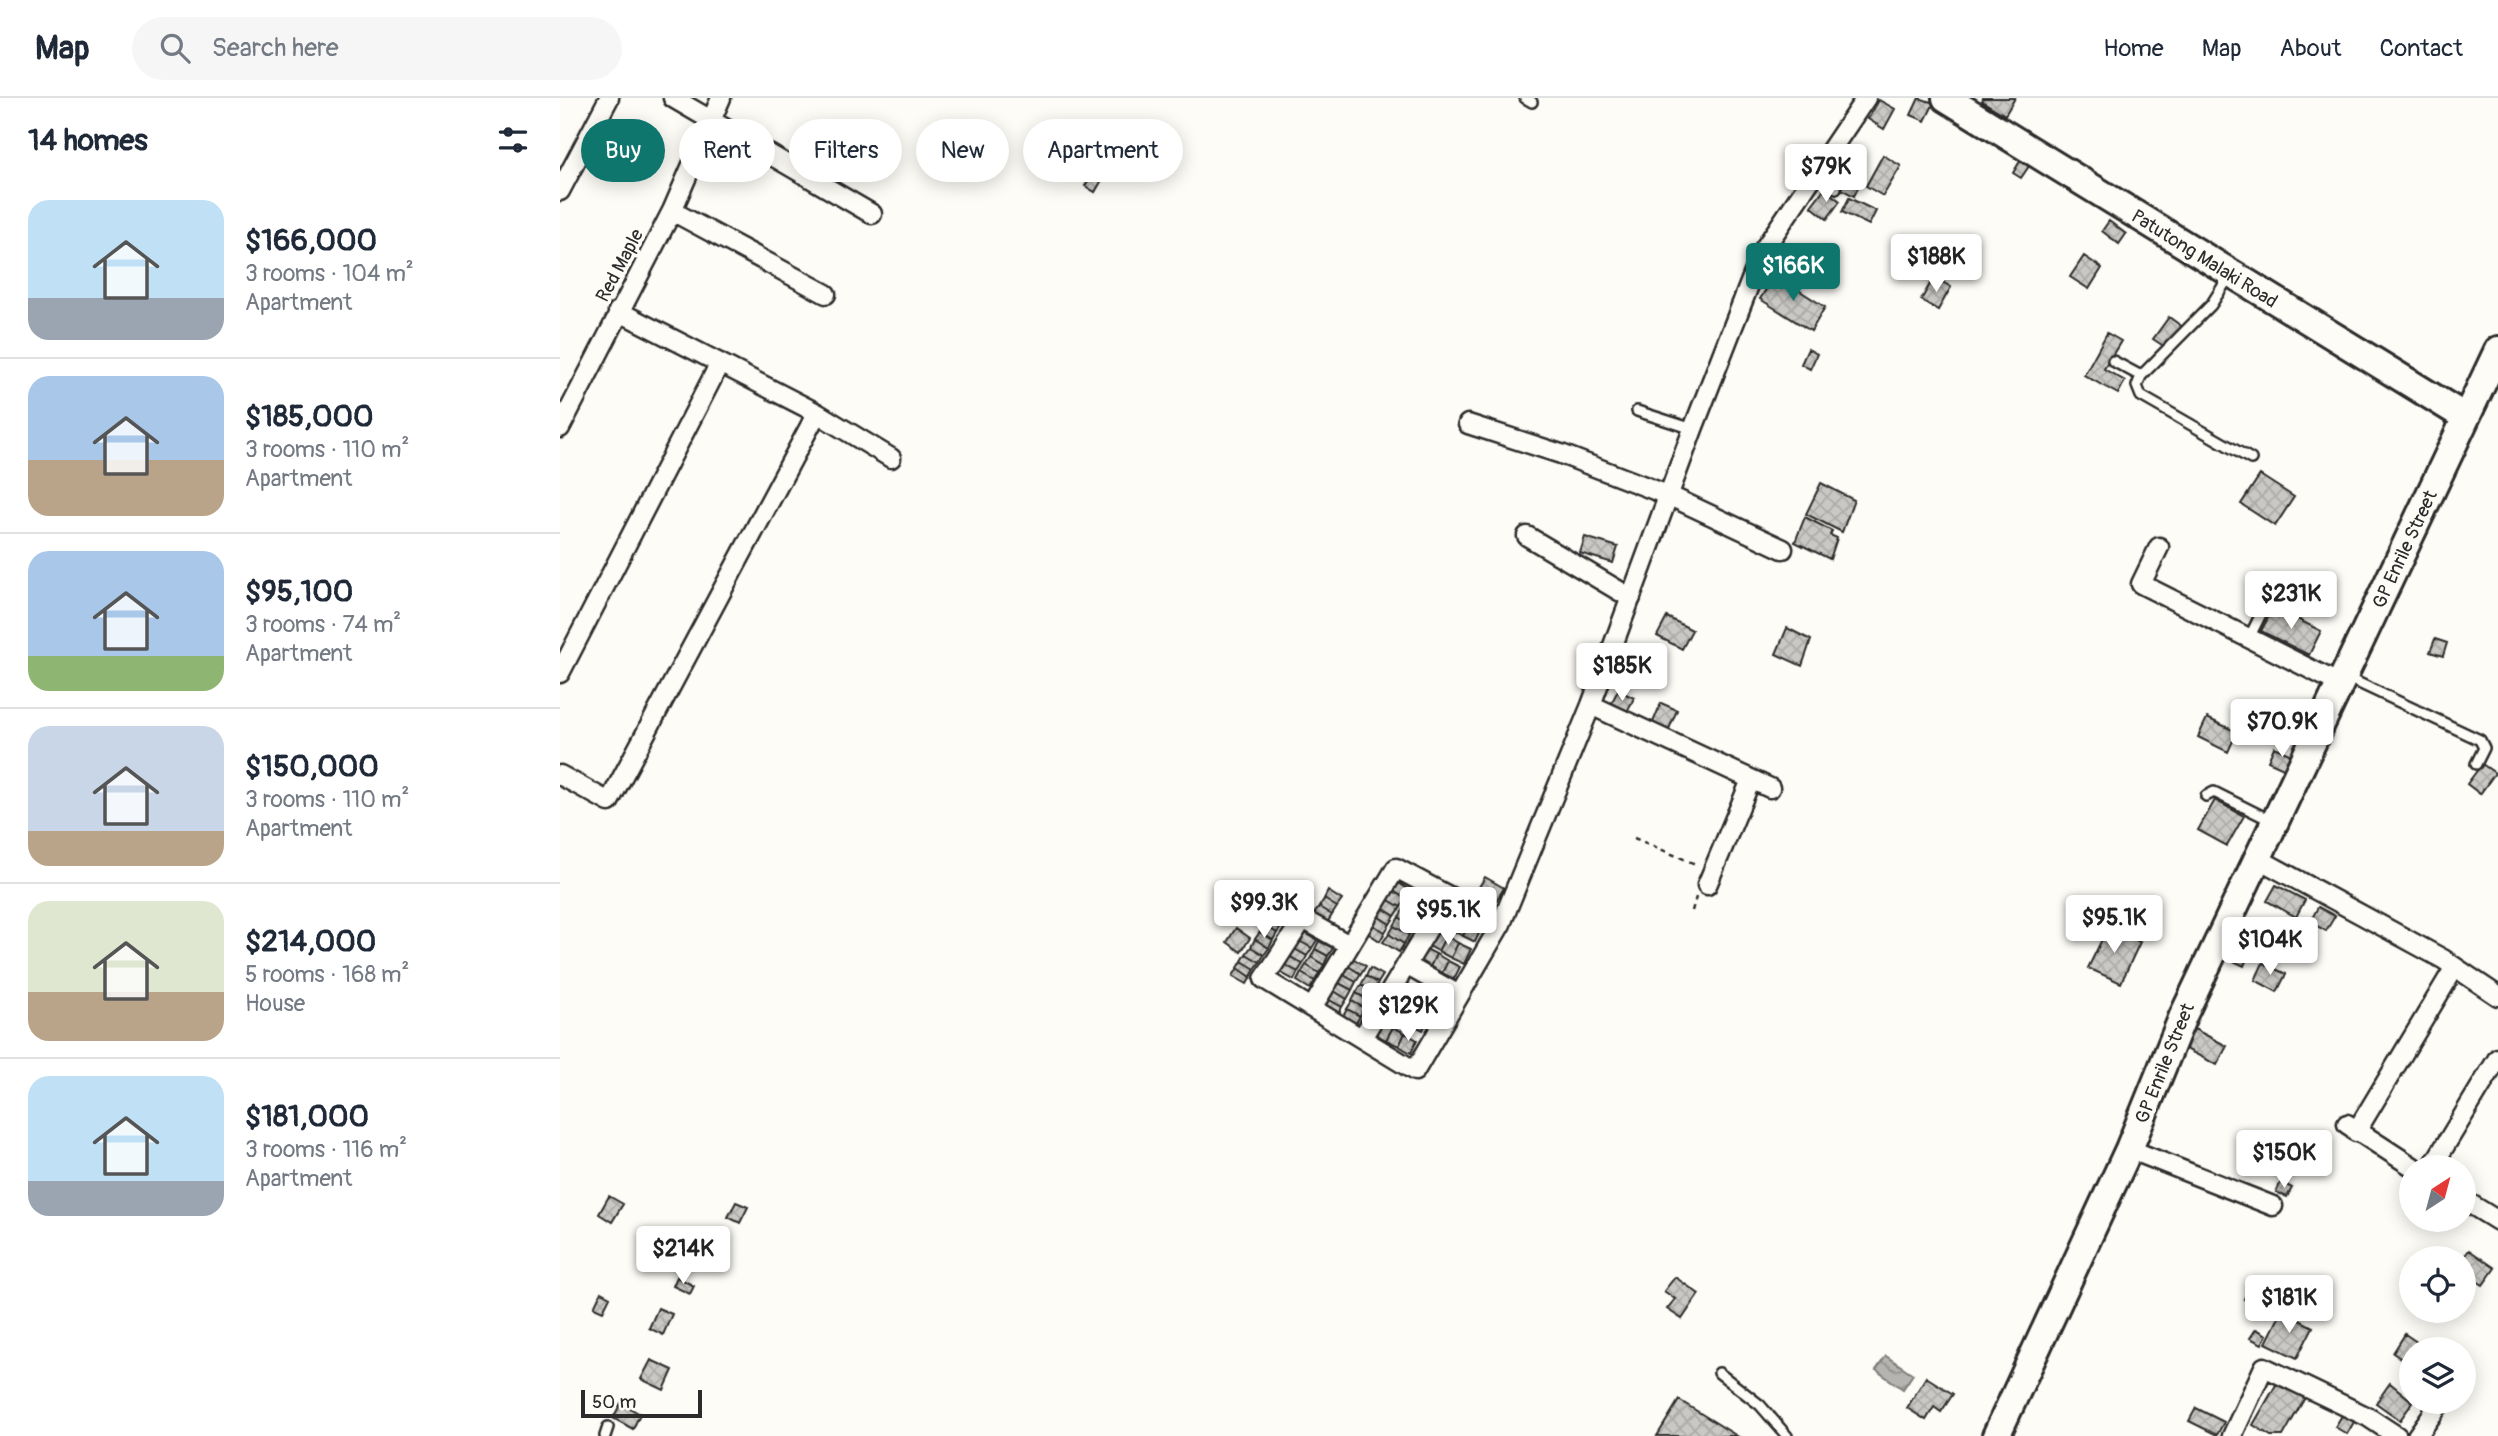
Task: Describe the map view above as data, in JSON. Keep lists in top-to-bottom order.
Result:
{
  "streets": {
    "street": ["Patutong Malaki Road", "Red Maple", "GP Enrile Street"]
  },
  "crossings": [
    ["Patutong Malaki Road", "GP Enrile Street"]
  ],
  "scale_bar": "50 m",
  "north": "top right",
  "page": {
    "header": "Map",
    "search": "Search here",
    "nav": [
      "Home",
      "Map",
      "About",
      "Contact"
    ],
    "heading": "14 homes",
    "chip": [
      "Buy",
      "Rent",
      "Filters",
      "New",
      "Apartment"
    ],
    "price": [
      "$79K",
      "$188K",
      "$166K",
      "$231K",
      "$185K",
      "$70.9K",
      "$99.3K",
      "$95.1K",
      "$95.1K",
      "$104K",
      "$129K",
      "$150K",
      "$214K",
      "$181K"
    ],
    "list": [
      {
        "name": "$166,000",
        "note": "3 rooms · 104 m² · Apartment"
      },
      {
        "name": "$185,000",
        "note": "3 rooms · 110 m² · Apartment"
      },
      {
        "name": "$95,100",
        "note": "3 rooms · 74 m² · Apartment"
      },
      {
        "name": "$150,000",
        "note": "3 rooms · 110 m² · Apartment"
      },
      {
        "name": "$214,000",
        "note": "5 rooms · 168 m² · House"
      },
      {
        "name": "$181,000",
        "note": "3 rooms · 116 m² · Apartment"
      }
    ],
    "scale": "50 m"
  }
}
